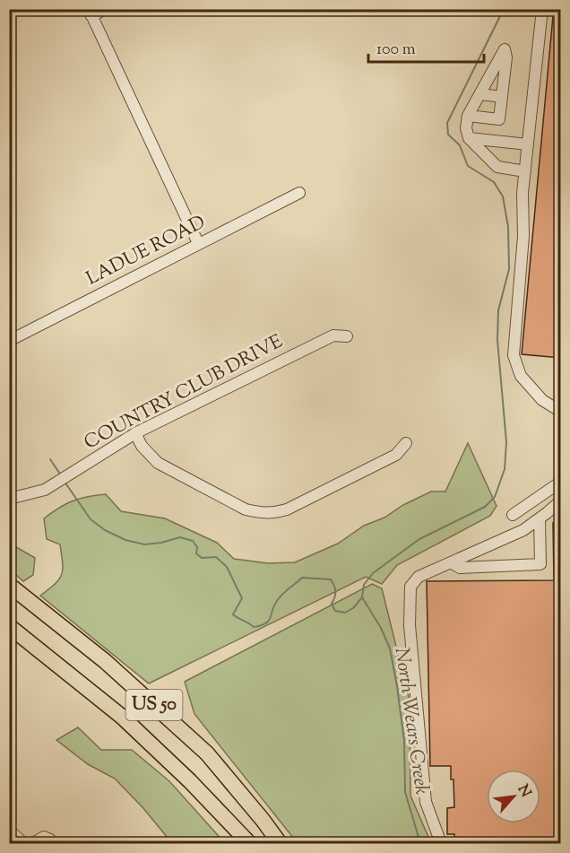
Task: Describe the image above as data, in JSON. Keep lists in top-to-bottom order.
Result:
{
  "streets": {
    "highway": ["US 50"],
    "street": ["LADUE ROAD", "COUNTRY CLUB DRIVE"]
  },
  "water": ["North Wears Creek"],
  "scale_bar": "100 m",
  "north": "top right"
}
